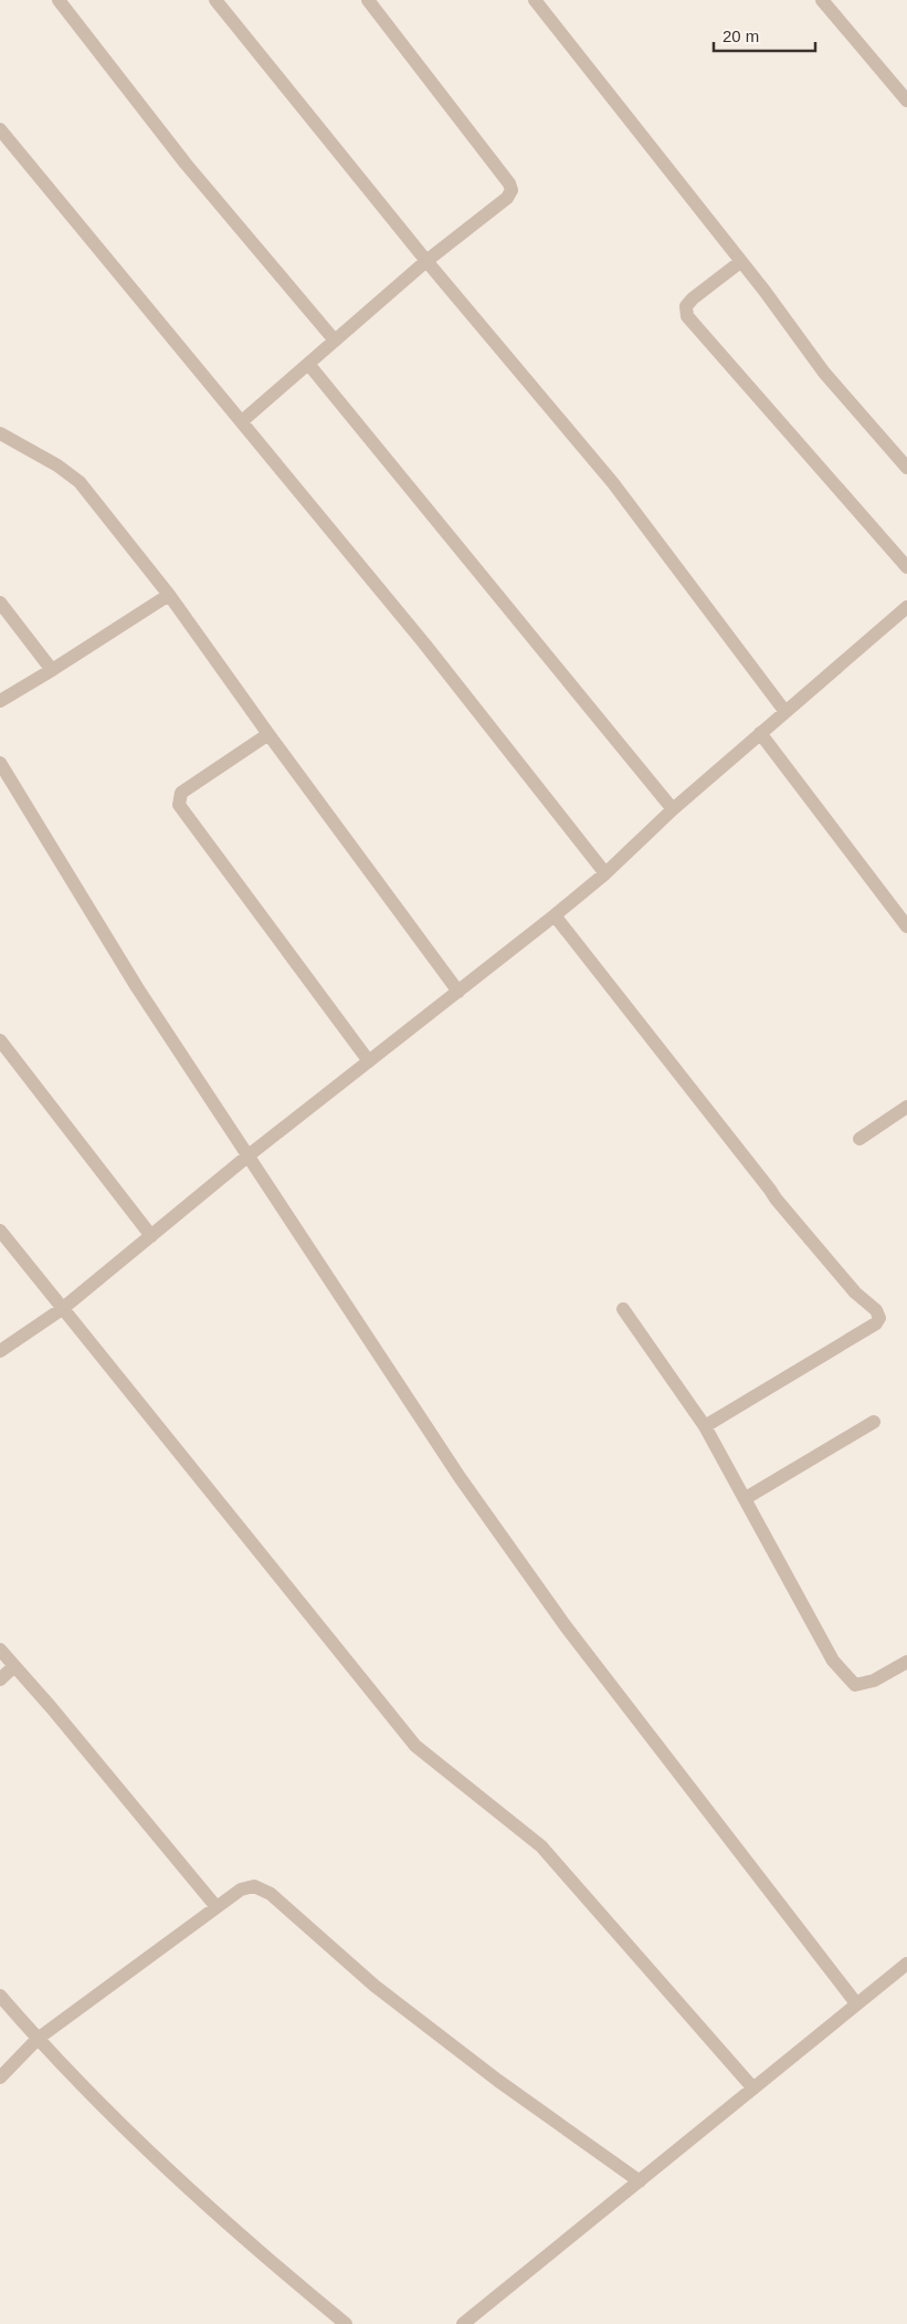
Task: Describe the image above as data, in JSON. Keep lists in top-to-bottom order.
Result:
{
  "scale_bar": "20 m"
}
